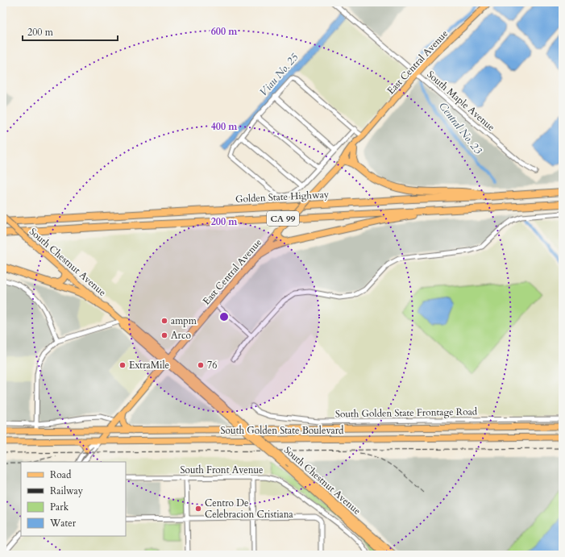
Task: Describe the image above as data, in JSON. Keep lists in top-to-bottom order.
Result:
{
  "streets": {
    "highway": ["Golden State Highway", "CA 99"],
    "main road": ["East Central Avenue", "South Chestnut Avenue", "South Golden State Boulevard"],
    "street": ["South Maple Avenue", "South Golden State Frontage Road", "South Front Avenue"]
  },
  "crossings": [
    ["East Central Avenue", "South Maple Avenue"],
    ["East Central Avenue", "South Chestnut Avenue"],
    ["East Central Avenue", "South Golden State Boulevard"]
  ],
  "water": ["Viau No. 25", "Central No. 23"],
  "places": [
    "ampm",
    "Arco",
    "ExtraMile",
    "76",
    "Centro De Celebracion Cristiana"
  ],
  "legend": [
    "Road",
    "Railway",
    "Park",
    "Water"
  ],
  "scale_bar": "200 m",
  "rings": ["600 m", "400 m", "200 m"]
}
